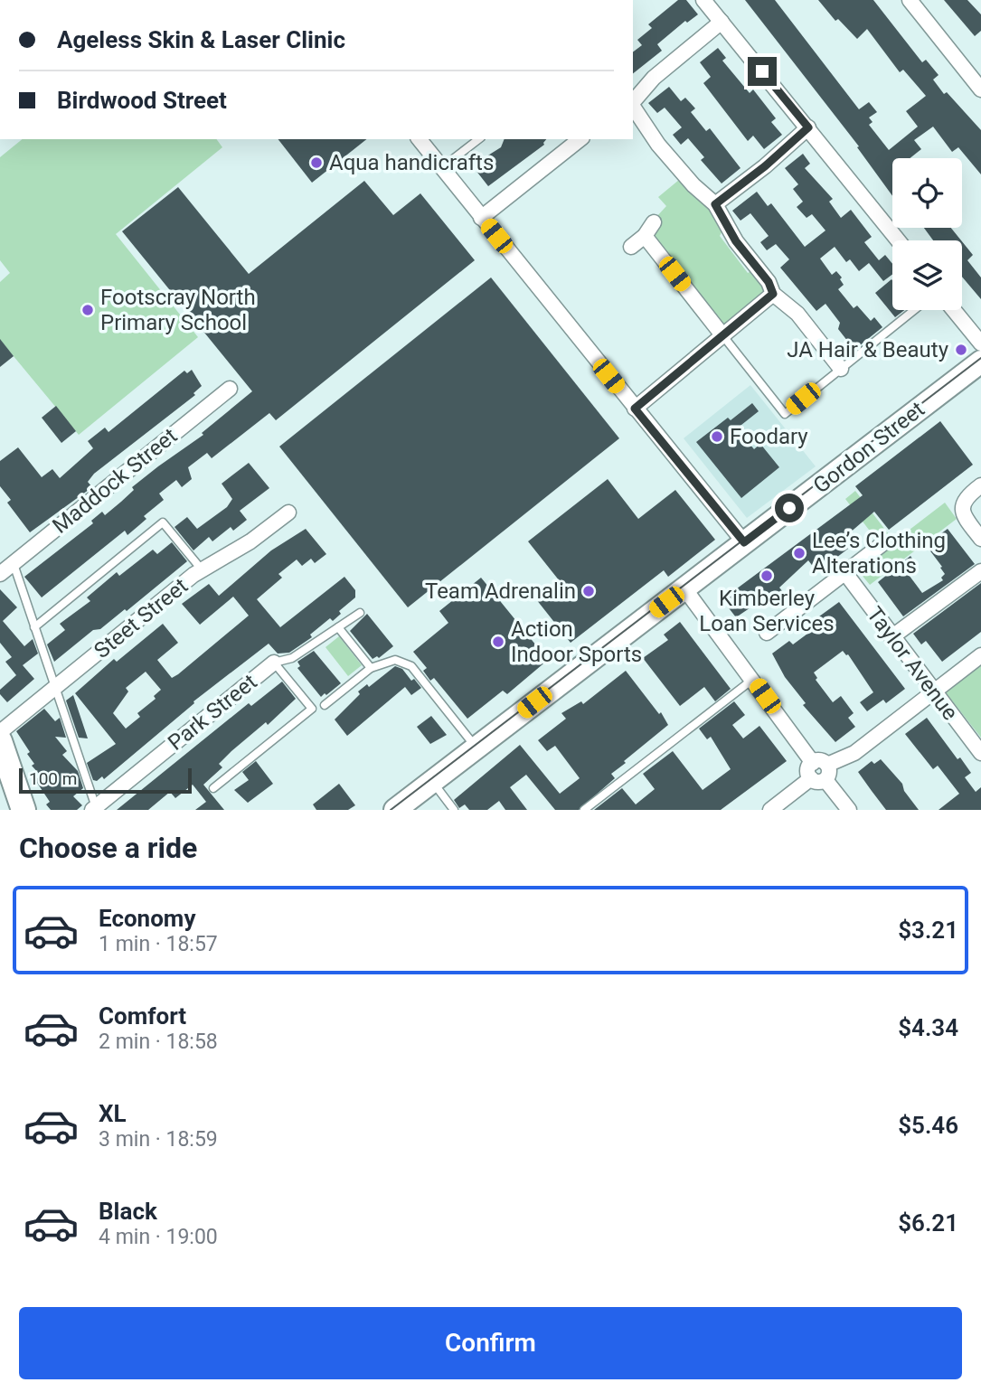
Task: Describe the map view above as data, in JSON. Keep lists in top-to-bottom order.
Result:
{
  "streets": {
    "main road": ["Gordon Street"],
    "street": [
      "Maddock Street",
      "Steet Street",
      "Taylor Avenue",
      "Park Street"
    ]
  },
  "places": [
    "Aqua handicrafts",
    "Footscray North Primary School",
    "JA Hair & Beauty",
    "Foodary",
    "Lee’s Clothing Alterations",
    "Kimberley Loan Services",
    "Team Adrenalin",
    "Action Indoor Sports"
  ],
  "scale_bar": "100 m",
  "page": {
    "banner": ["Ageless Skin & Laser Clinic", "Birdwood Street"],
    "scale": "100 m",
    "heading": "Choose a ride",
    "list": [
      {
        "name": "Economy",
        "note": "1 min · 18:57",
        "value": "$3.21"
      },
      {
        "name": "Comfort",
        "note": "2 min · 18:58",
        "value": "$4.34"
      },
      {
        "name": "XL",
        "note": "3 min · 18:59",
        "value": "$5.46"
      },
      {
        "name": "Black",
        "note": "4 min · 19:00",
        "value": "$6.21"
      }
    ],
    "buttons": "Confirm"
  }
}
